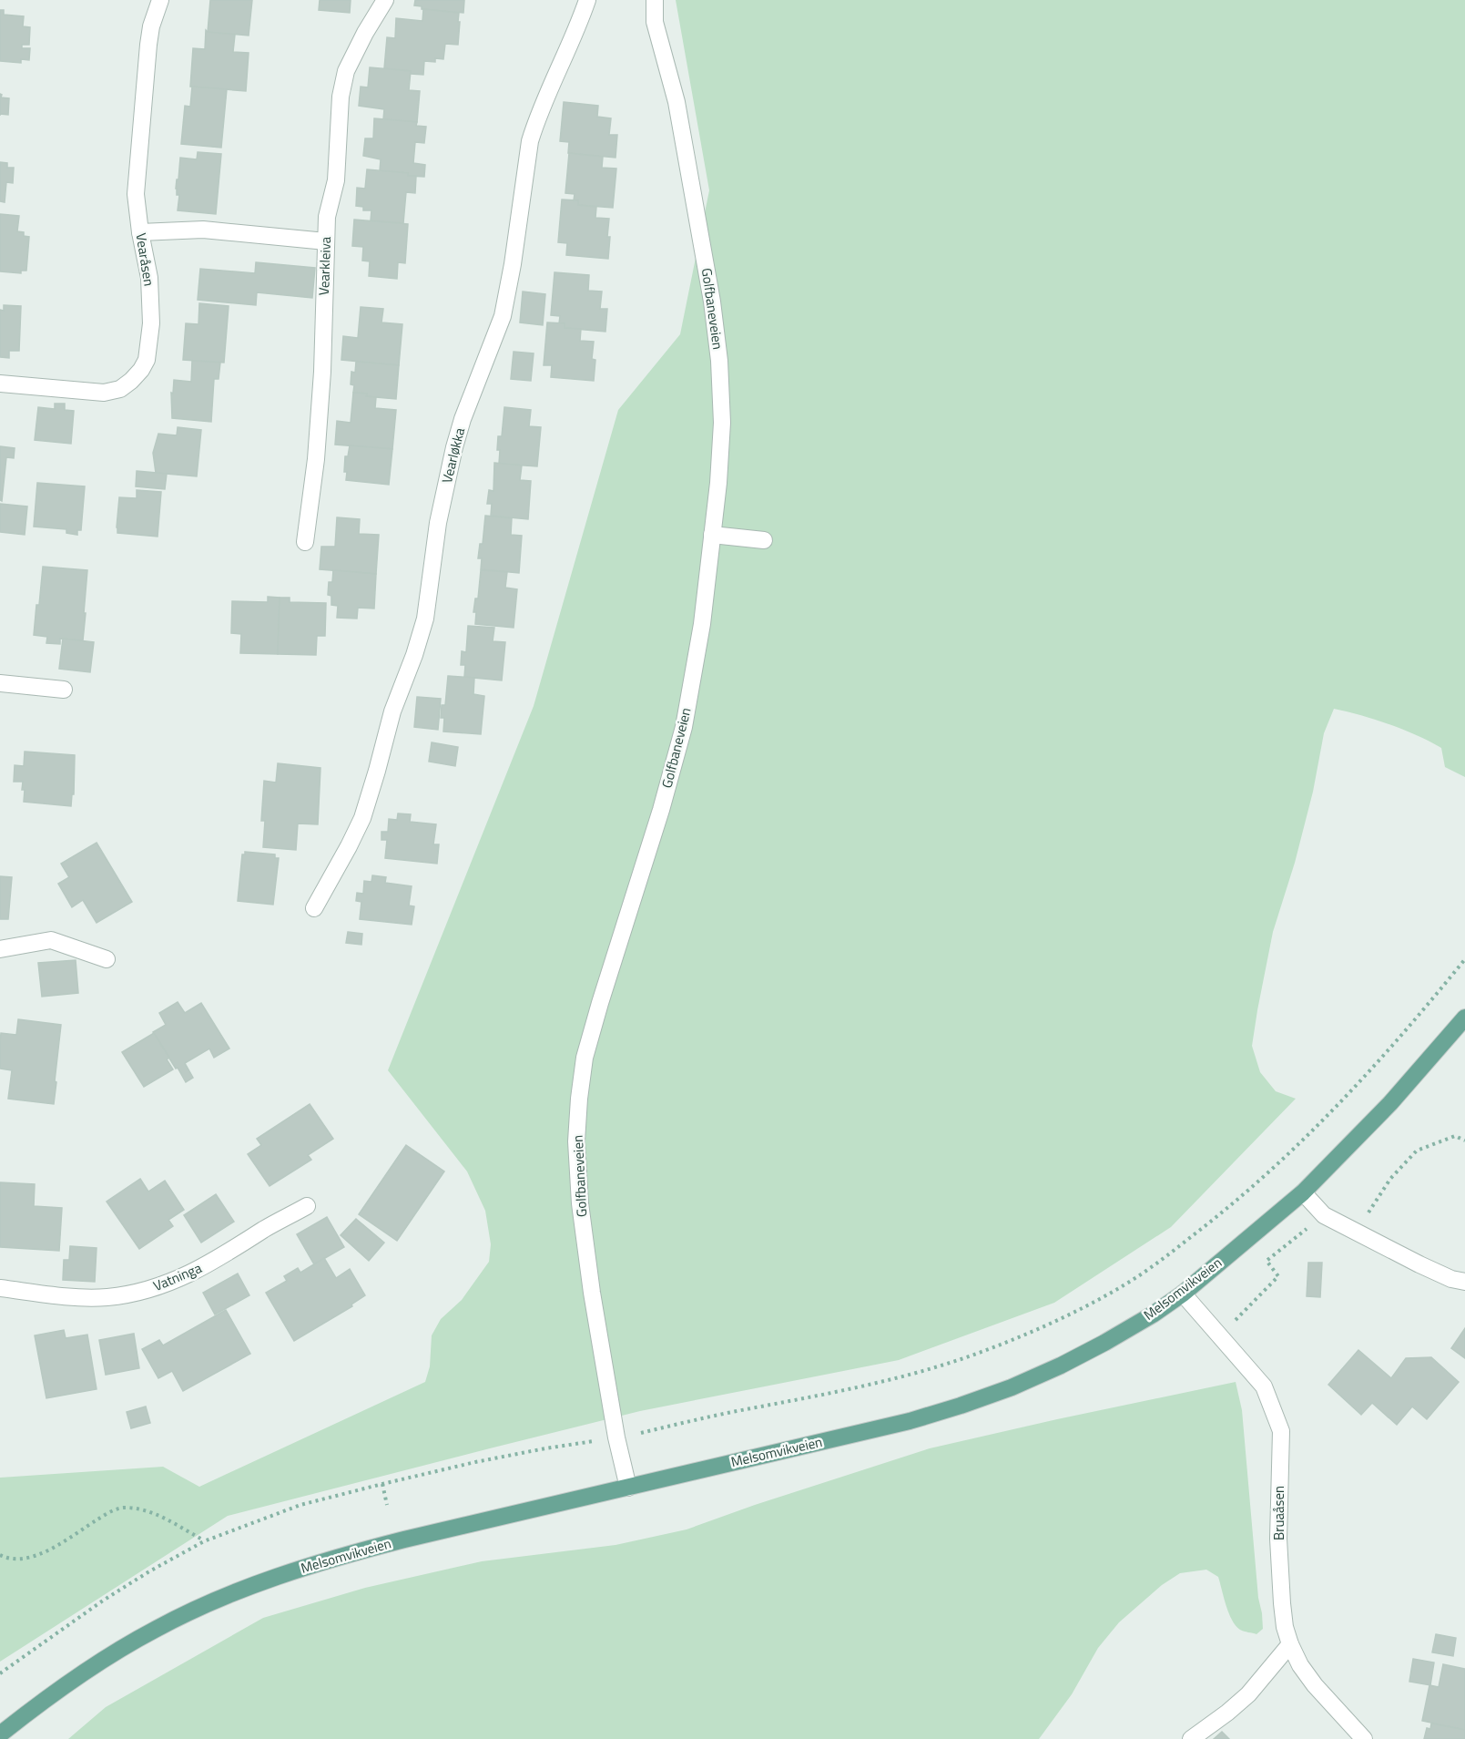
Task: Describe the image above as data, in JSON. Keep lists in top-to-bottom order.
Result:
{
  "streets": {
    "main road": ["Melsomvikveien"],
    "street": [
      "Vearåsen",
      "Vearkleiva",
      "Golfbaneveien",
      "Vearløkka",
      "Vatninga",
      "Bruaåsen"
    ]
  },
  "crossings": [
    ["Golfbaneveien", "Melsomvikveien"],
    ["Melsomvikveien", "Bruaåsen"]
  ]
}
